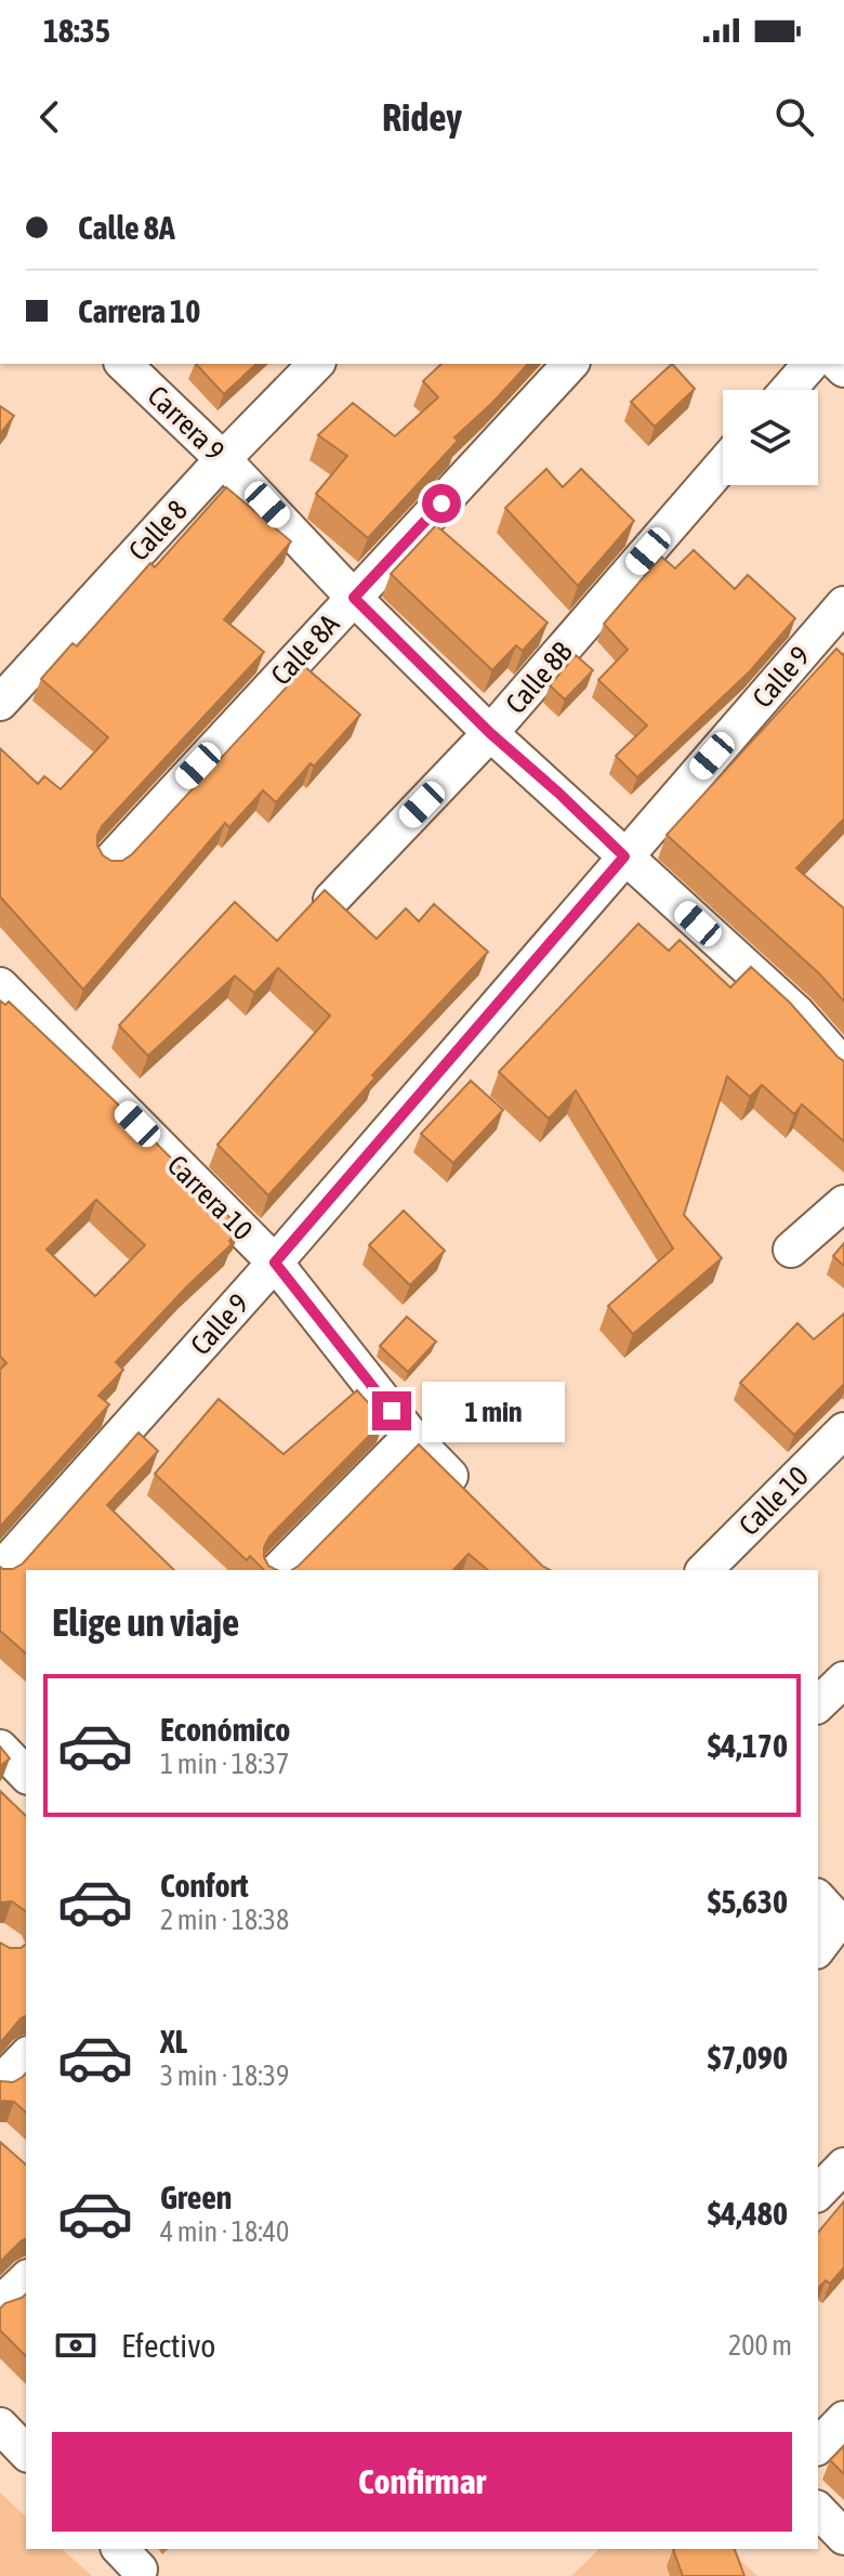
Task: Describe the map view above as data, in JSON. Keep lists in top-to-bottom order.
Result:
{
  "streets": {
    "street": [
      "Carrera 9",
      "Calle 8",
      "Calle 8A",
      "Calle 9",
      "Calle 8B",
      "Carrera 10",
      "Calle 10"
    ]
  },
  "crossings": [
    ["Carrera 9", "Calle 8"],
    ["Carrera 9", "Calle 8A"],
    ["Carrera 9", "Calle 9"],
    ["Carrera 9", "Calle 8B"],
    ["Calle 9", "Carrera 10"]
  ],
  "page": {
    "status": "18:35",
    "header": "Ridey",
    "banner": ["Calle 8A", "Carrera 10"],
    "bubble": "1 min",
    "heading": "Elige un viaje",
    "list": [
      {
        "name": "Económico",
        "note": "1 min · 18:37",
        "value": "$4,170"
      },
      {
        "name": "Confort",
        "note": "2 min · 18:38",
        "value": "$5,630"
      },
      {
        "name": "XL",
        "note": "3 min · 18:39",
        "value": "$7,090"
      },
      {
        "name": "Green",
        "note": "4 min · 18:40",
        "value": "$4,480"
      }
    ],
    "pay": ["Efectivo", "200 m"],
    "buttons": "Confirmar"
  }
}
